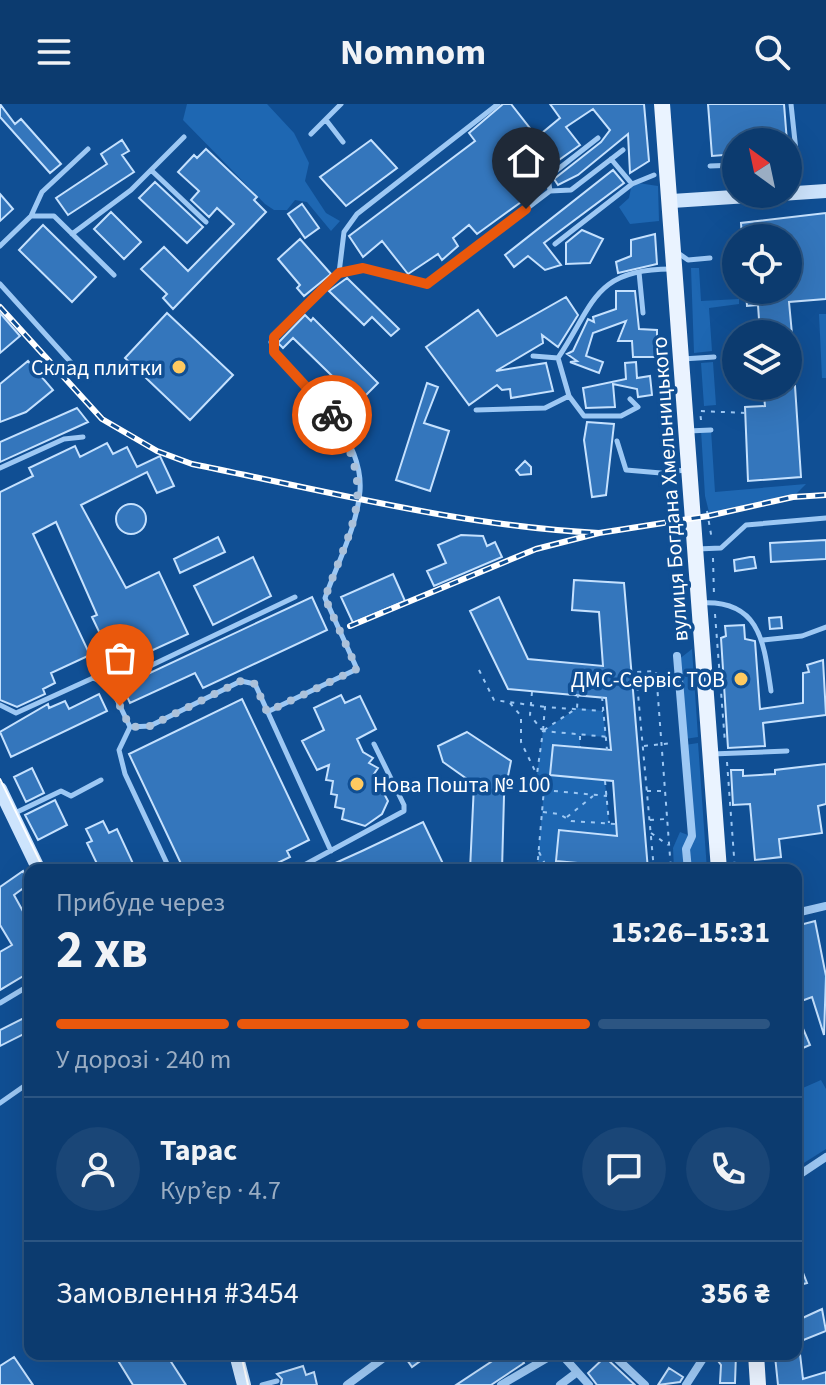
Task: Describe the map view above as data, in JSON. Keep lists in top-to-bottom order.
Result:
{
  "streets": {
    "main road": ["вулиця Богдана Хмельницького"]
  },
  "places": ["Склад плитки", "ДМС-Сервіс ТОВ", "Нова Пошта № 100"],
  "north": "top left",
  "page": {
    "header": "Nomnom",
    "heading": ["2 хв", "Прибуде через", "15:26–15:31"],
    "panel": [
      "Тарас",
      "Кур’єр · 4.7",
      "Замовлення #3454",
      "356 ₴"
    ],
    "bar": "У дорозі · 240 m"
  }
}
